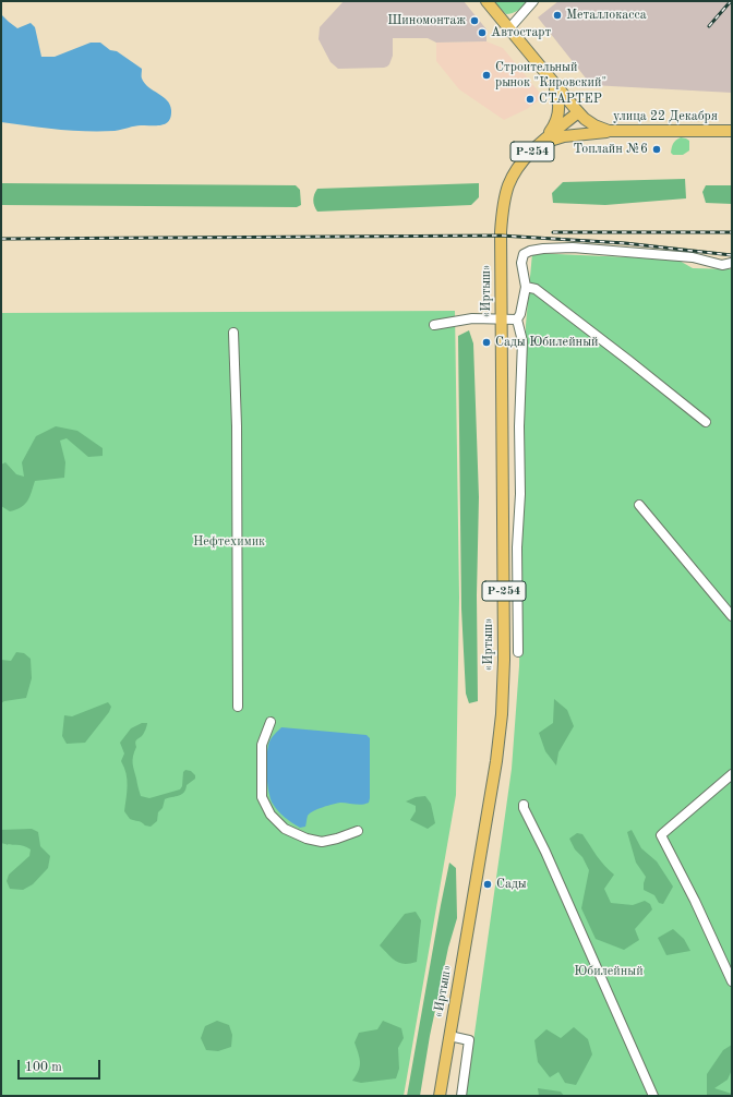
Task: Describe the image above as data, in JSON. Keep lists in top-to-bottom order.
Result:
{
  "streets": {
    "main road": ["улица 22 Декабря", "Р-254", "«Иртыш»"]
  },
  "crossings": [
    ["улица 22 Декабря", "«Иртыш»"]
  ],
  "parks": ["Нефтехимик", "Юбилейный"],
  "places": [
    "Металлокасса",
    "Шиномонтаж",
    "Автостарт",
    "Строительный рынок \"Кировский\"",
    "СТАРТЕР",
    "Топлайн №6",
    "Сады Юбилейный",
    "Сады"
  ],
  "scale_bar": "100 m"
}
